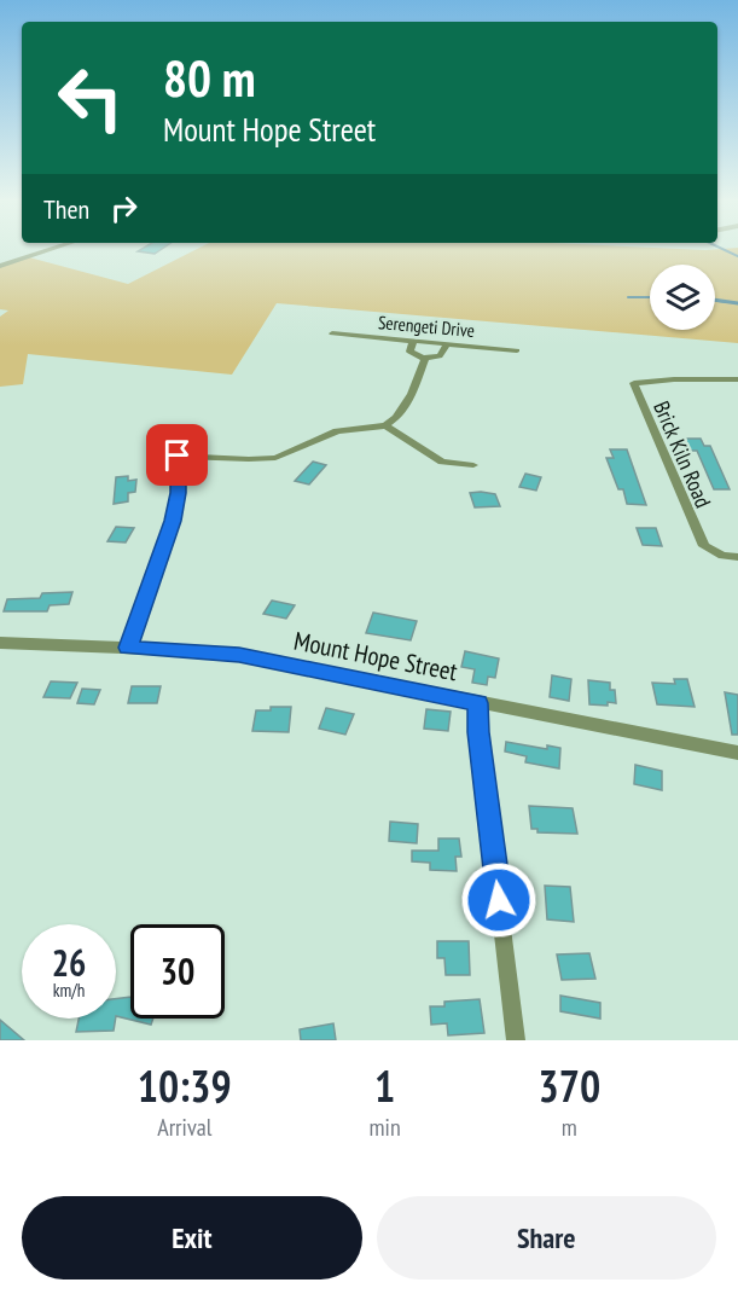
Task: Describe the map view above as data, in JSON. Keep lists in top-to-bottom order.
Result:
{
  "streets": {
    "street": ["Serengeti Drive", "Brick Kiln Road", "Mount Hope Street"]
  },
  "page": {
    "turn": ["80 m", "Mount Hope Street"],
    "then": "Then",
    "speed": "26 km/h",
    "limit": "30",
    "eta": [
      "10:39",
      "Arrival",
      "1",
      "min",
      "370",
      "m"
    ],
    "buttons": ["Exit", "Share"]
  }
}
